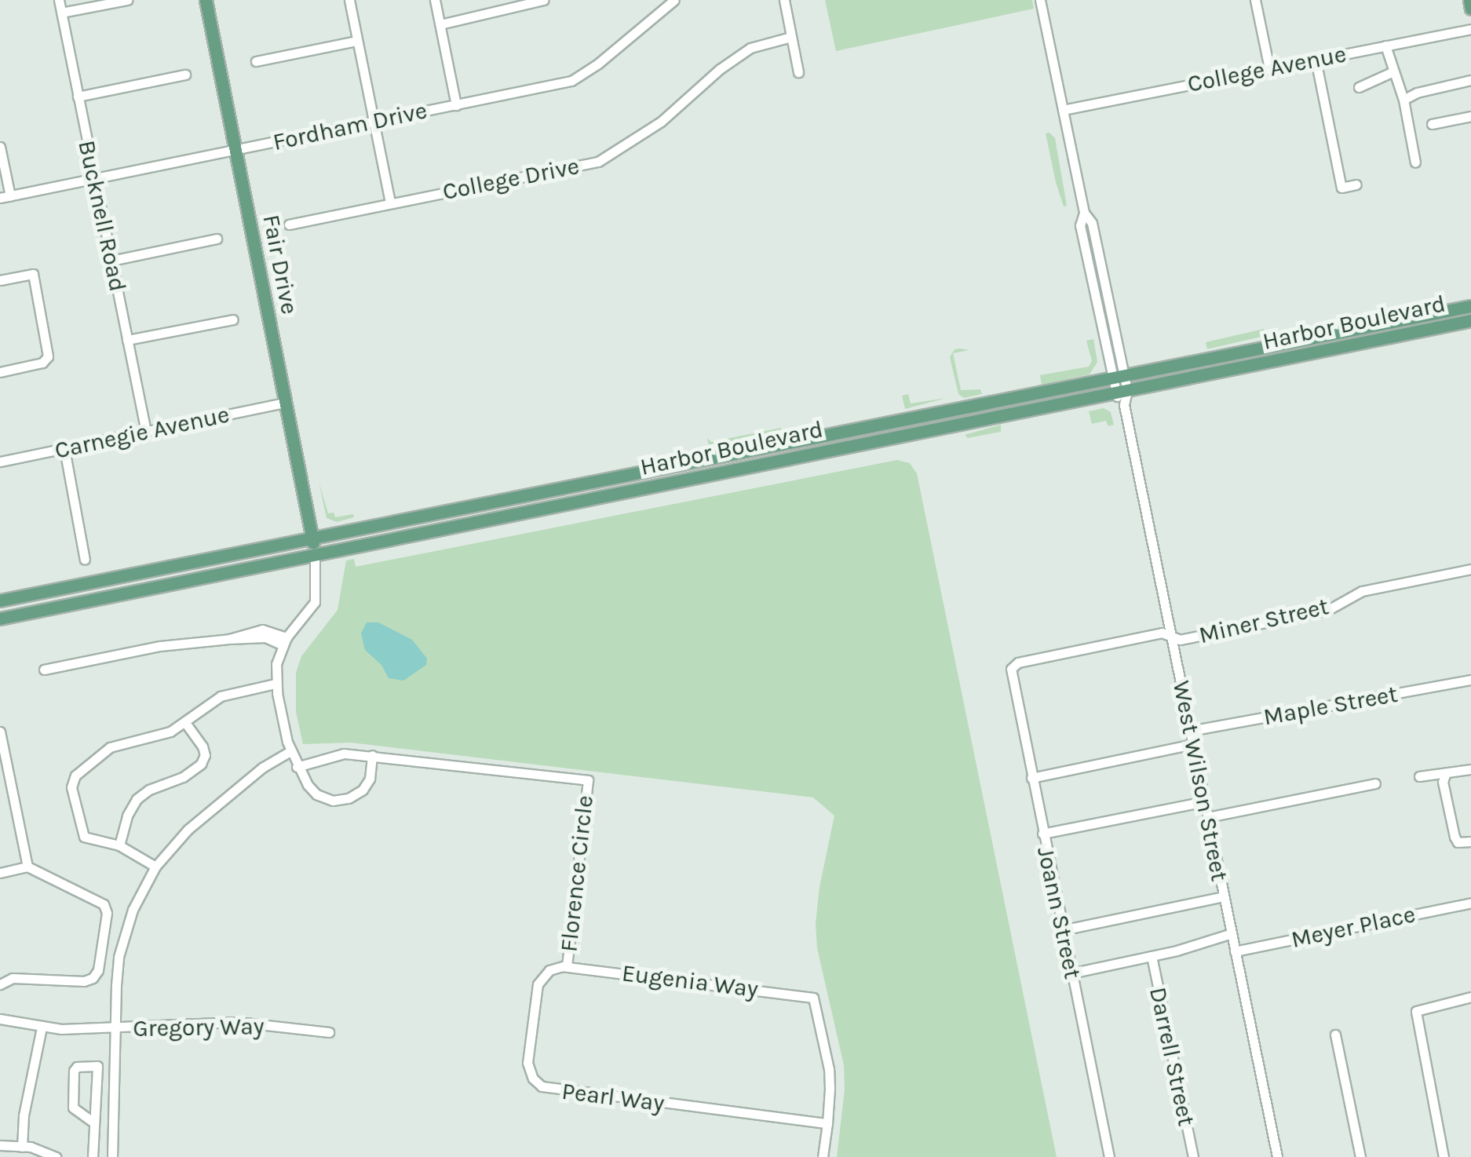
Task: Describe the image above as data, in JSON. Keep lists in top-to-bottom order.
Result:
{
  "streets": {
    "main road": ["Fair Drive", "Harbor Boulevard"],
    "street": [
      "College Avenue",
      "Fordham Drive",
      "College Drive",
      "Bucknell Road",
      "Carnegie Avenue",
      "Miner Street",
      "Maple Street",
      "West Wilson Street",
      "Florence Circle",
      "Joann Street",
      "Meyer Place",
      "Eugenia Way",
      "Gregory Way",
      "Darrell Street",
      "Pearl Way"
    ]
  },
  "crossings": [
    ["College Avenue", "West Wilson Street"],
    ["Fordham Drive", "Bucknell Road"],
    ["Fordham Drive", "Fair Drive"],
    ["Bucknell Road", "Carnegie Avenue"],
    ["Fair Drive", "Harbor Boulevard"],
    ["Fair Drive", "Carnegie Avenue"],
    ["Harbor Boulevard", "West Wilson Street"],
    ["Miner Street", "West Wilson Street"],
    ["Miner Street", "Joann Street"],
    ["Maple Street", "West Wilson Street"],
    ["West Wilson Street", "Meyer Place"],
    ["Florence Circle", "Eugenia Way"],
    ["Florence Circle", "Pearl Way"],
    ["Eugenia Way", "Pearl Way"]
  ]
}
